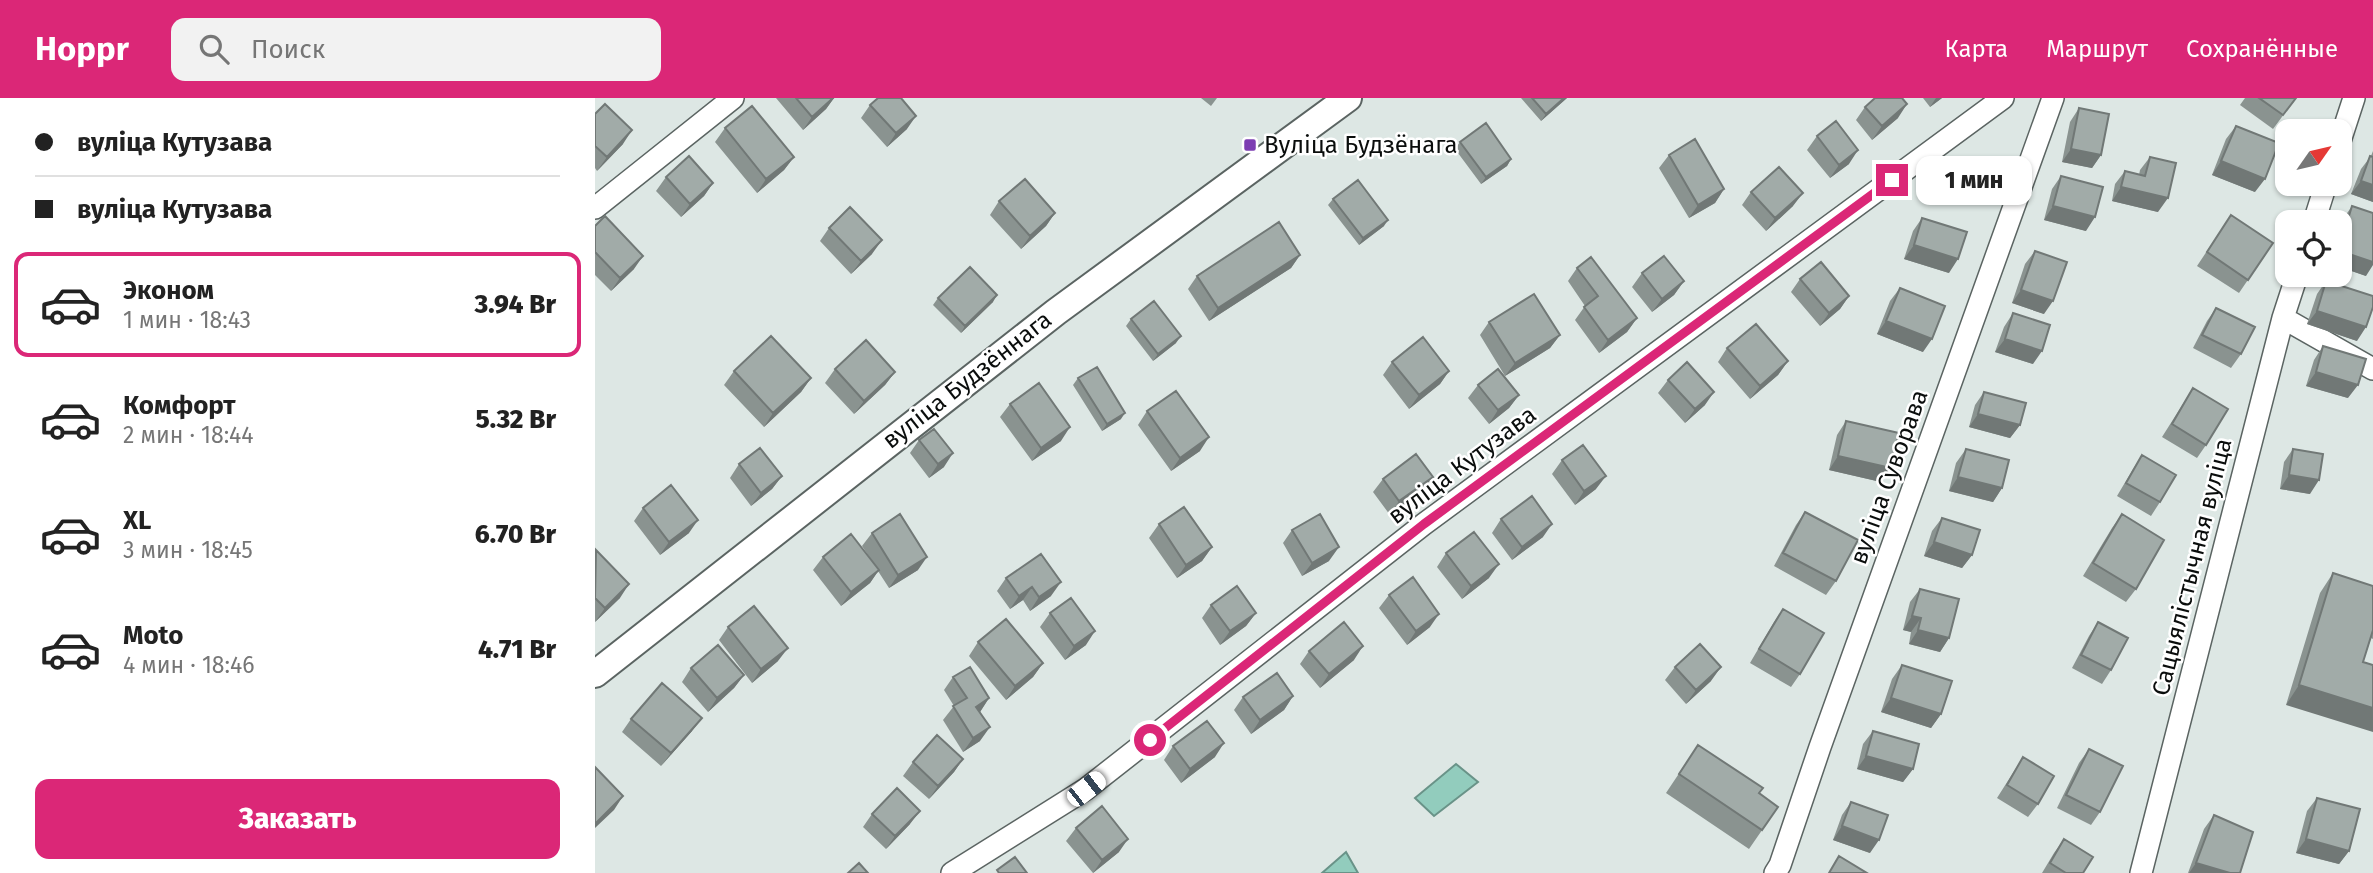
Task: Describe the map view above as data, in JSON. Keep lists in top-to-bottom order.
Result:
{
  "streets": {
    "street": [
      "вуліца Будзённага",
      "вуліца Кутузава",
      "вуліца Суворава",
      "Сацыялістычная вуліца"
    ]
  },
  "places": {
    "transit": ["Вуліца Будзёнага"]
  },
  "north": "top right",
  "page": {
    "header": "Hoppr",
    "search": "Поиск",
    "nav": ["Карта", "Маршрут", "Сохранённые"],
    "banner": ["вуліца Кутузава", "вуліца Кутузава"],
    "bubble": "1 мин",
    "list": [
      {
        "name": "Эконом",
        "note": "1 мин · 18:43",
        "value": "3.94 Br"
      },
      {
        "name": "Комфорт",
        "note": "2 мин · 18:44",
        "value": "5.32 Br"
      },
      {
        "name": "XL",
        "note": "3 мин · 18:45",
        "value": "6.70 Br"
      },
      {
        "name": "Moto",
        "note": "4 мин · 18:46",
        "value": "4.71 Br"
      }
    ],
    "buttons": "Заказать"
  }
}
